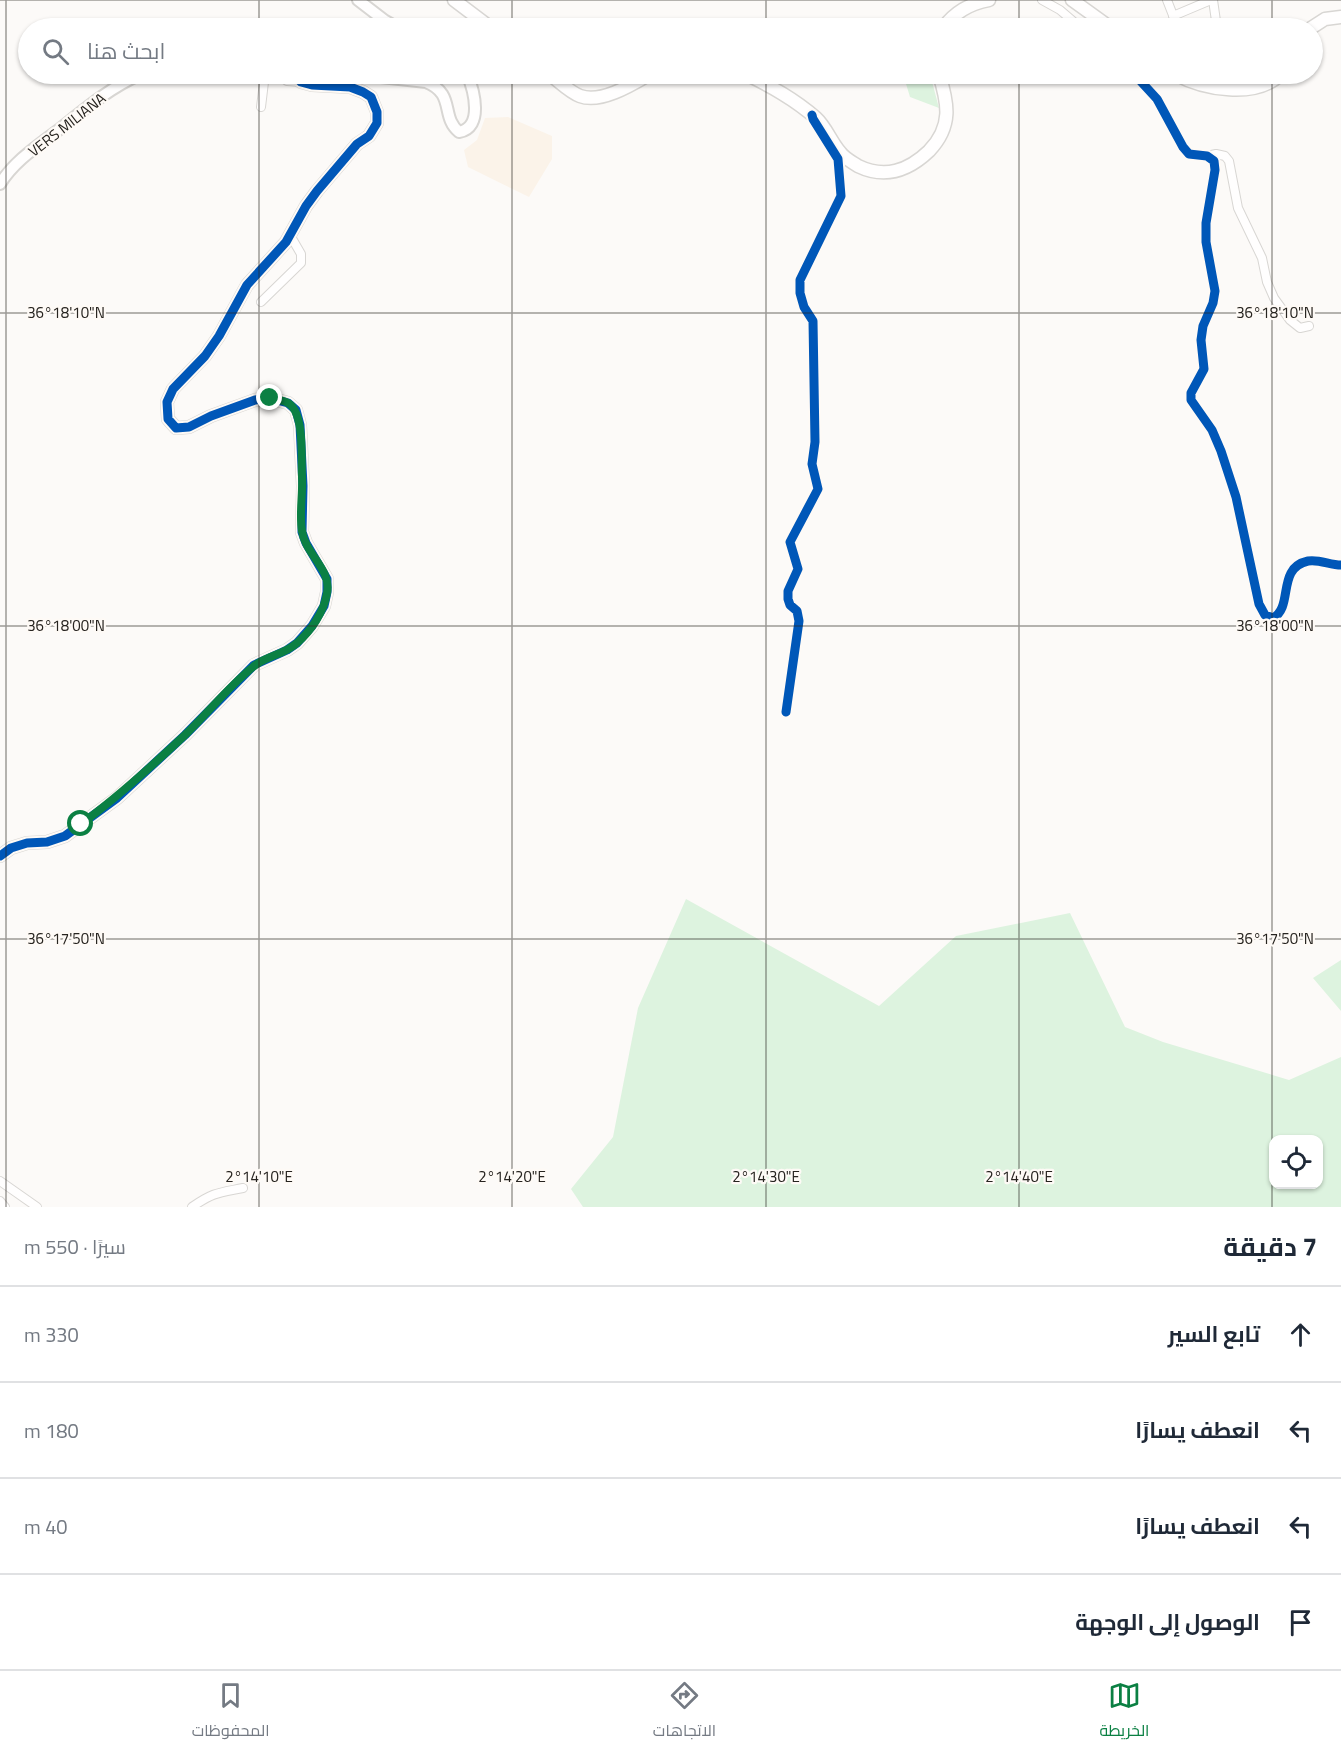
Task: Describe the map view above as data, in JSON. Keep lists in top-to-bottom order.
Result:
{
  "streets": {
    "street": ["VERS MILIANA"]
  },
  "page": {
    "search": "ابحث هنا",
    "heading": ["7 دقيقة", "سيرًا · 550 m"],
    "list": [
      ["تابع السير", "330 m"],
      ["انعطف يسارًا", "180 m"],
      ["انعطف يسارًا", "40 m"],
      "الوصول إلى الوجهة"
    ],
    "nav": ["الخريطة", "الاتجاهات", "المحفوظات"]
  },
  "coordinates": [
    "36°18'10\"N",
    "36°18'00\"N",
    "36°17'50\"N",
    "2°14'10\"E",
    "2°14'20\"E",
    "2°14'30\"E",
    "2°14'40\"E"
  ]
}
